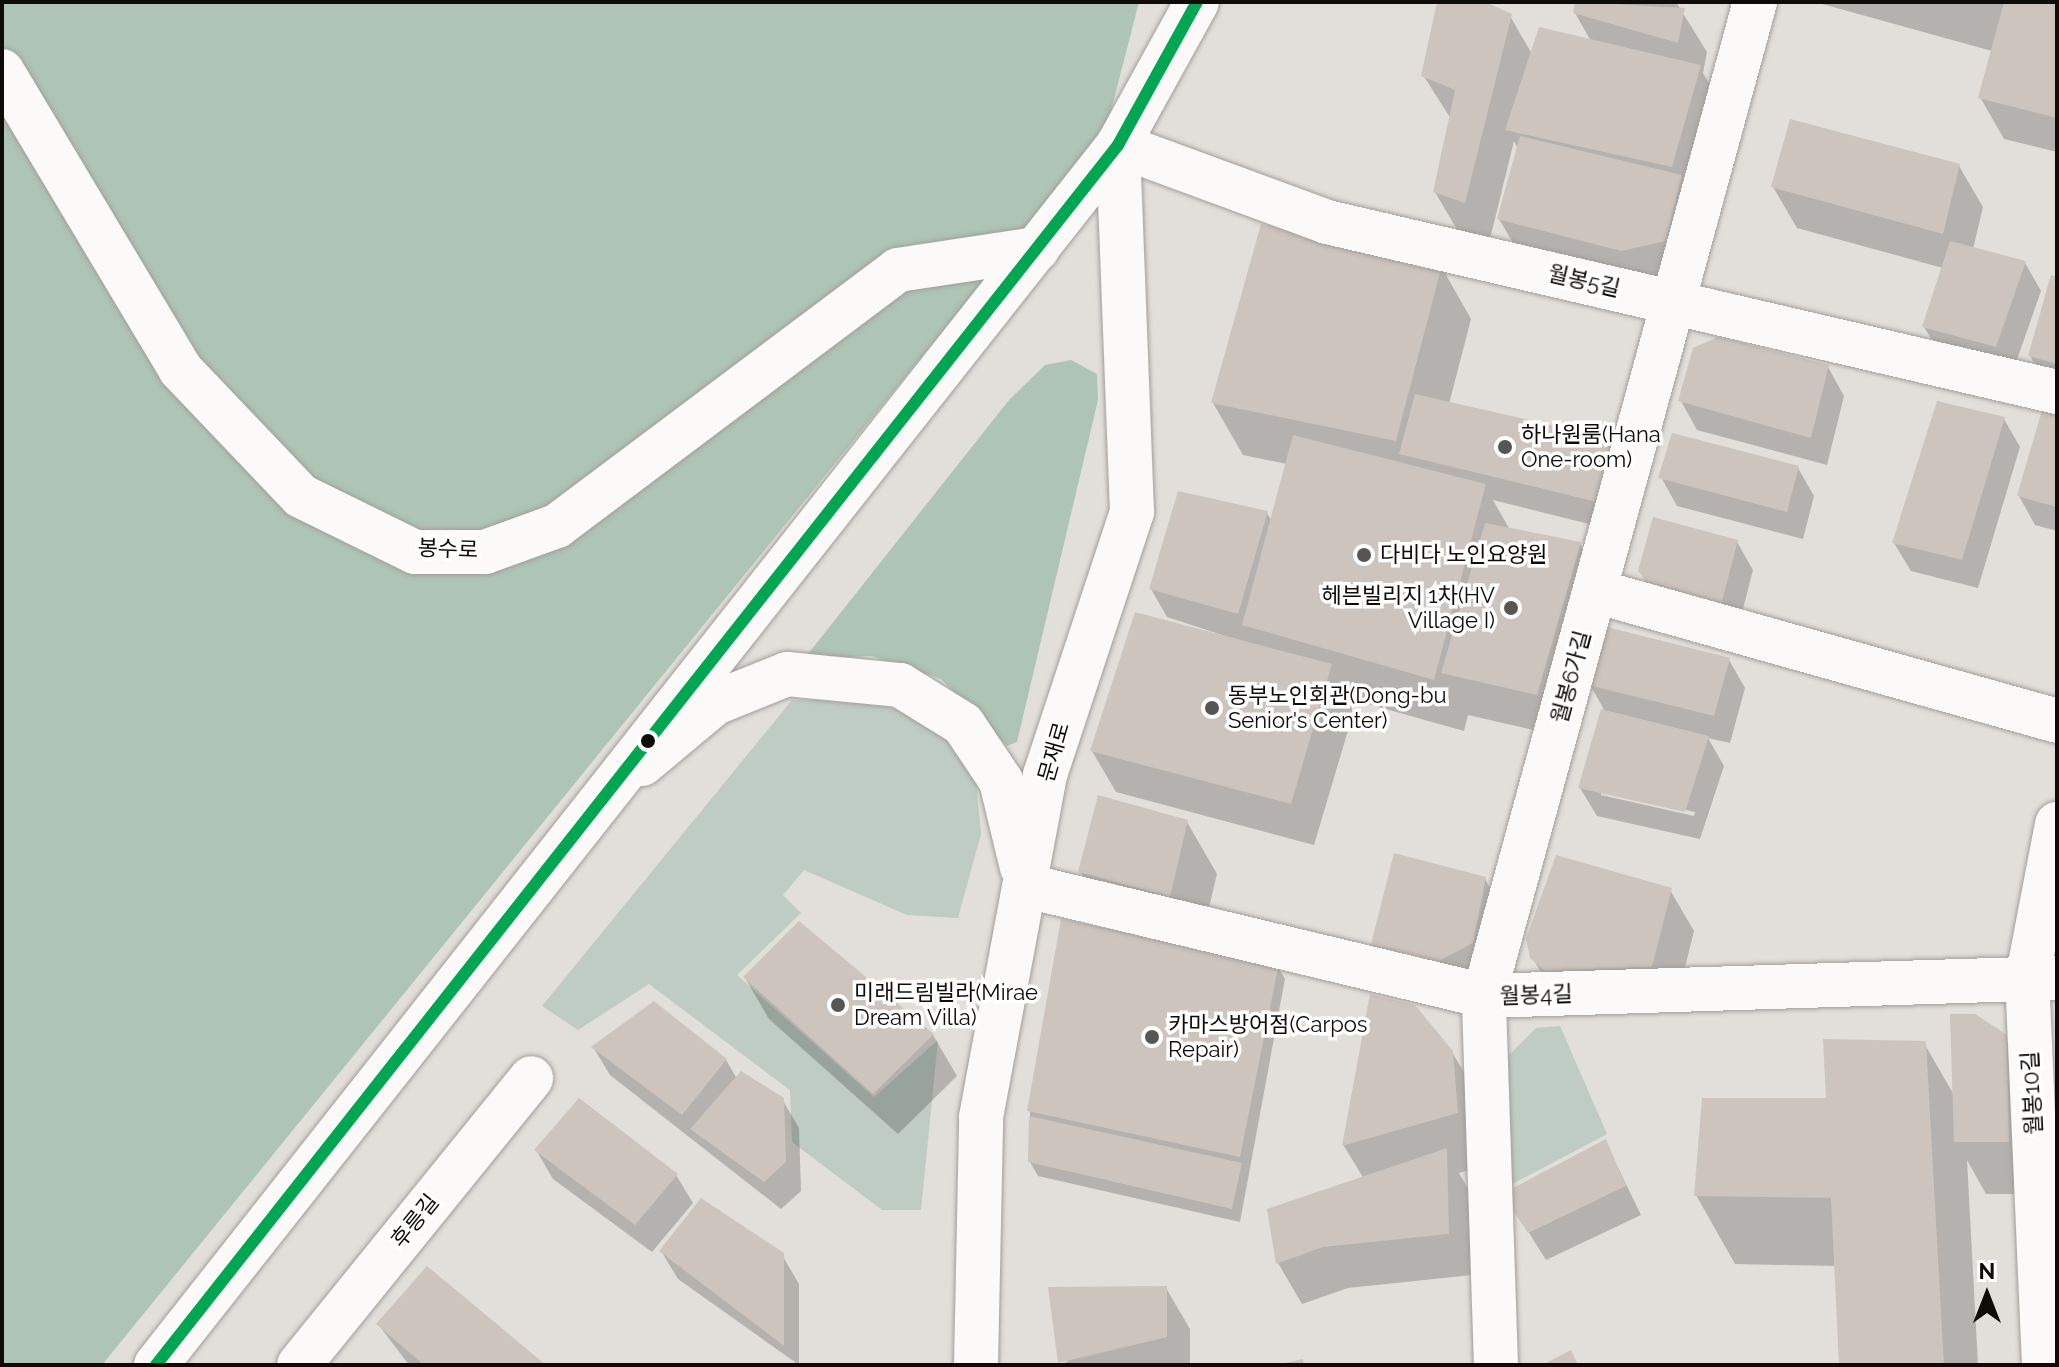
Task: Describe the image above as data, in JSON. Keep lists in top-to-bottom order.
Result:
{
  "streets": {
    "street": [
      "월봉5길",
      "봉수로",
      "월봉6가길",
      "문재로",
      "월봉4길",
      "월봉10길",
      "후릉길"
    ]
  },
  "crossings": [
    ["월봉5길", "월봉6가길"],
    ["월봉5길", "문재로"],
    ["월봉6가길", "월봉4길"],
    ["문재로", "월봉4길"],
    ["월봉4길", "월봉10길"]
  ],
  "places": [
    "하나원룸(Hana One-room)",
    "다비다 노인요양원",
    "헤븐빌리지 1차(HV Village I)",
    "동부노인회관(Dong-bu Senior's Center)",
    "미래드림빌라(Mirae Dream Villa)",
    "카마스방어점(Carpos Repair)"
  ],
  "north": "top"
}
